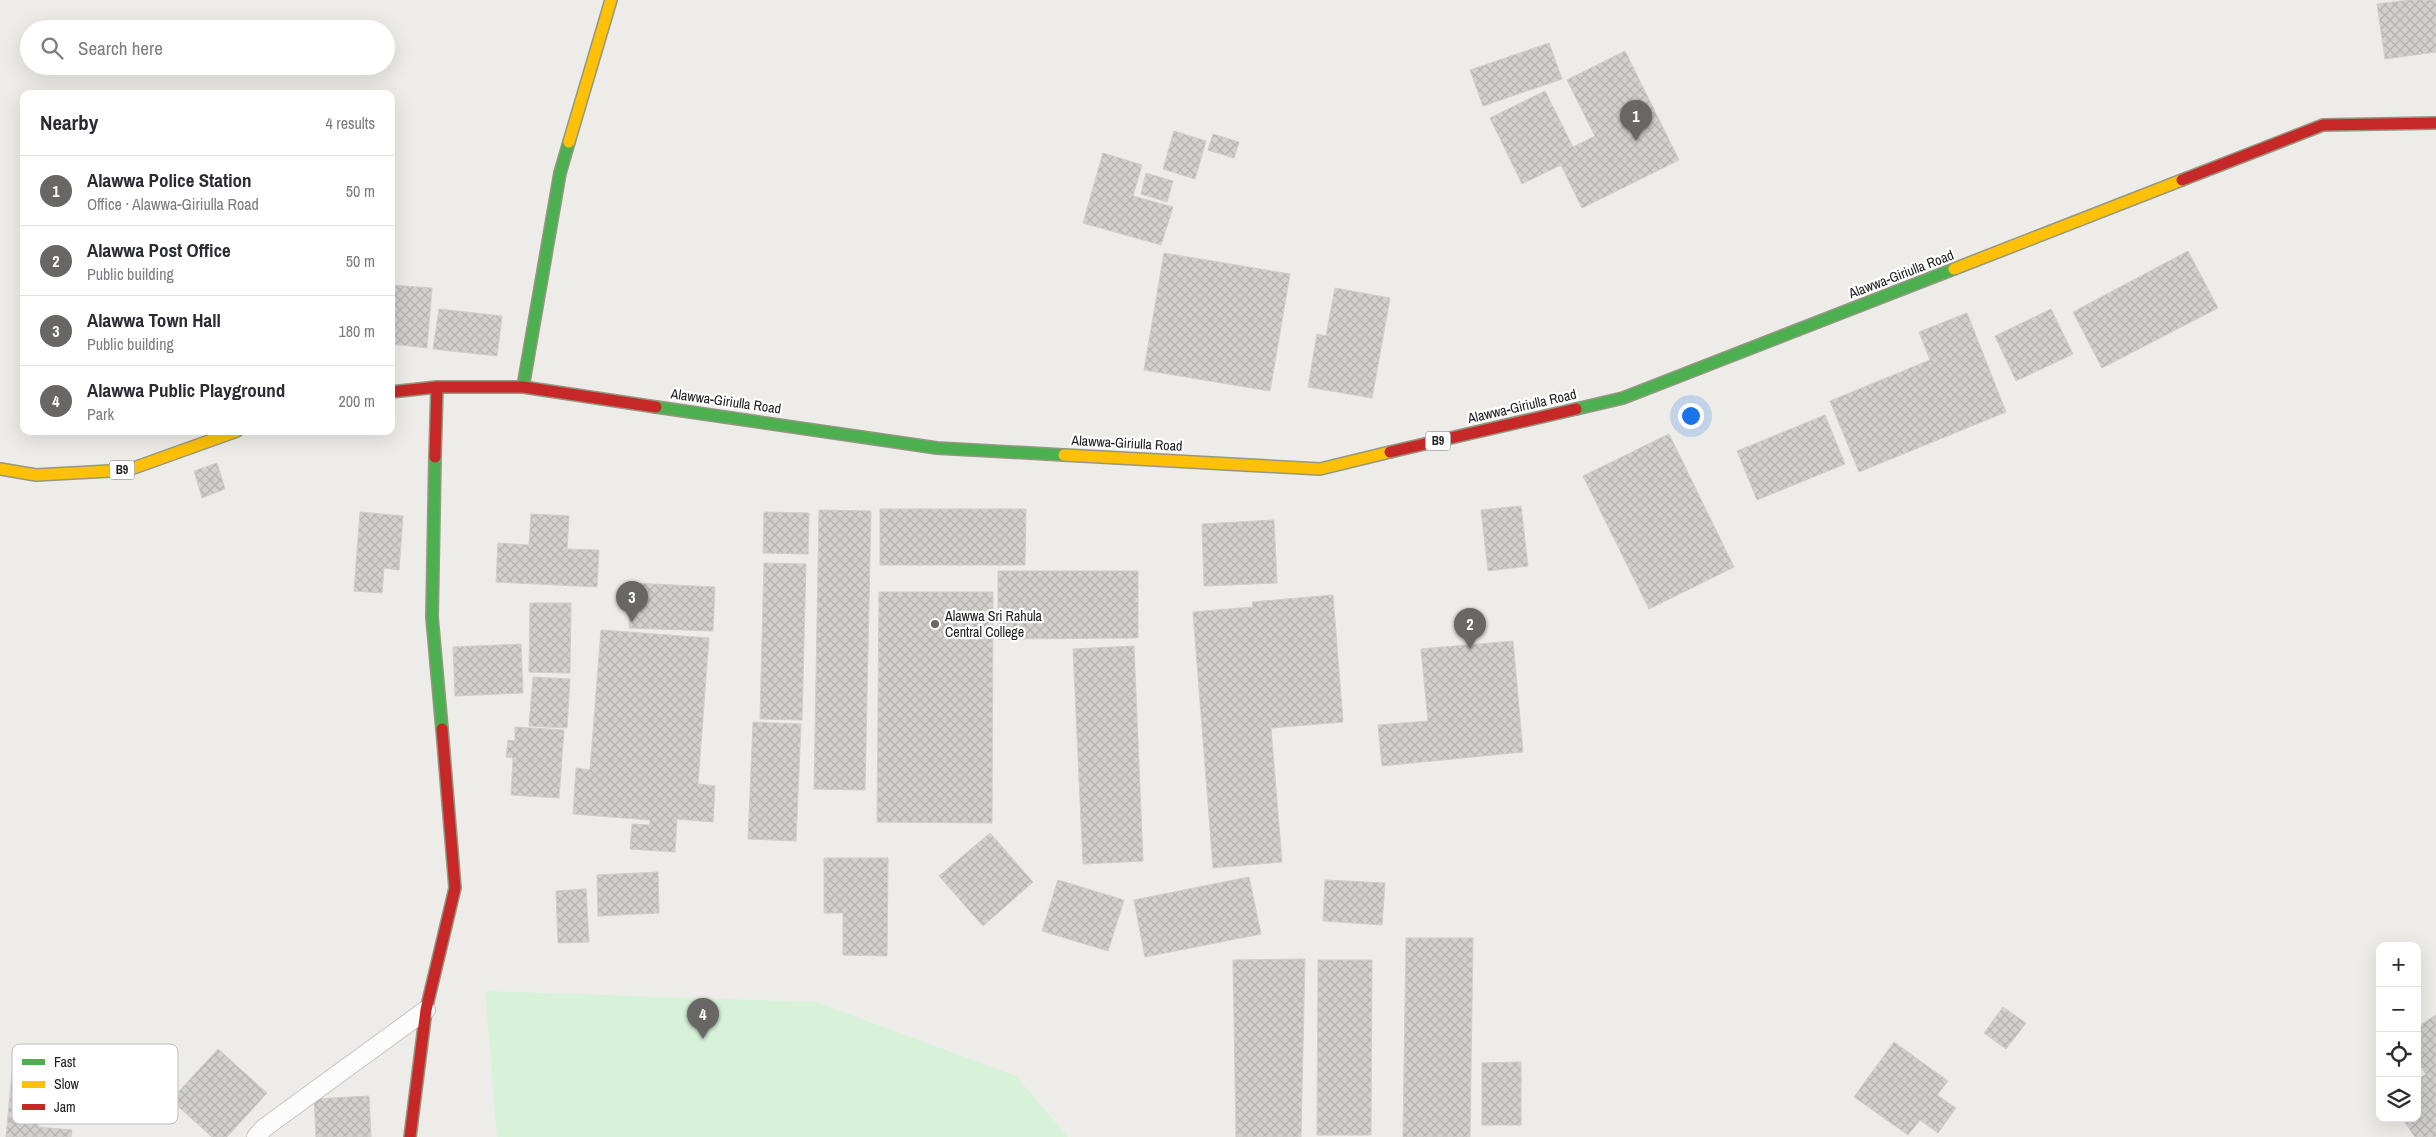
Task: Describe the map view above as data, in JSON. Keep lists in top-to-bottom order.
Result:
{
  "streets": {
    "main road": ["Alawwa-Giriulla Road", "B9"]
  },
  "places": ["Alawwa Sri Rahula Central College"],
  "legend": ["Fast", "Slow", "Jam"],
  "page": {
    "search": "Search here",
    "heading": ["Nearby", "4 results"],
    "pins": [
      "1",
      "3",
      "2",
      "4"
    ],
    "list": [
      {
        "mark": "1",
        "name": "Alawwa Police Station",
        "note": "Office · Alawwa-Giriulla Road",
        "value": "50 m"
      },
      {
        "mark": "2",
        "name": "Alawwa Post Office",
        "note": "Public building",
        "value": "50 m"
      },
      {
        "mark": "3",
        "name": "Alawwa Town Hall",
        "note": "Public building",
        "value": "180 m"
      },
      {
        "mark": "4",
        "name": "Alawwa Public Playground",
        "note": "Park",
        "value": "200 m"
      }
    ],
    "map_buttons": ["+", "−"]
  }
}
